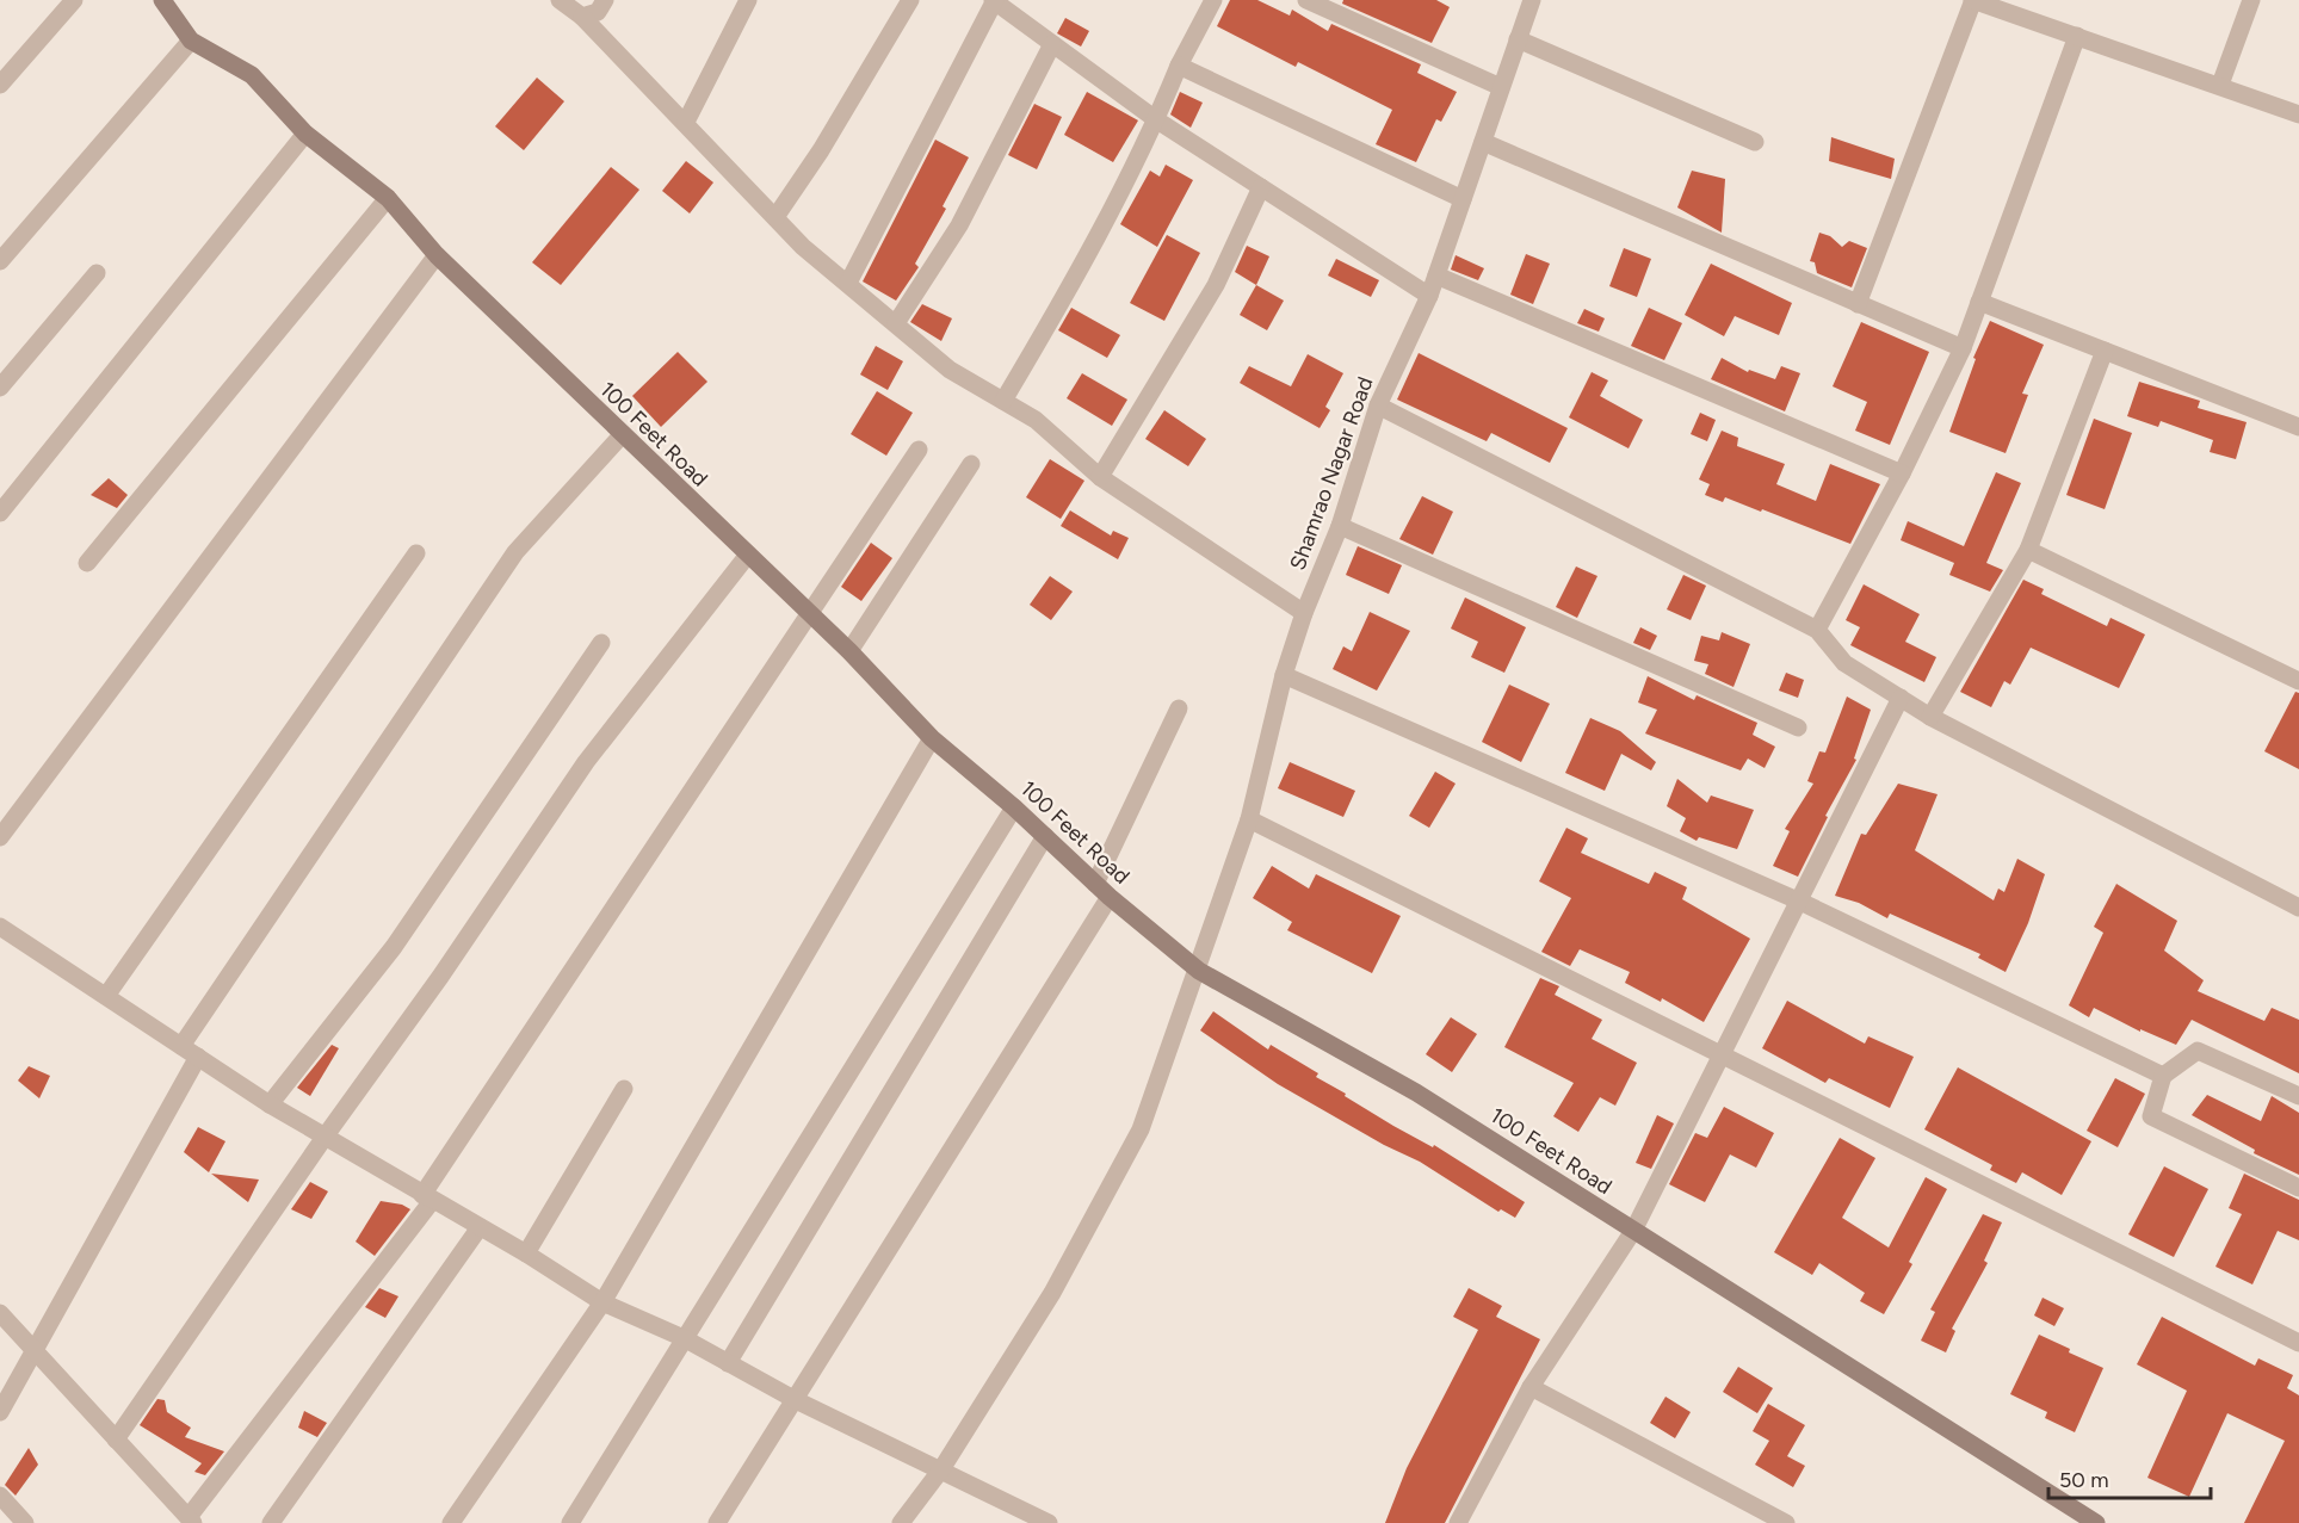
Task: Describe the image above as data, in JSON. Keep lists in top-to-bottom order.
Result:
{
  "streets": {
    "main road": ["100 Feet Road"],
    "street": ["Shamrao Nagar Road"]
  },
  "crossings": [
    ["100 Feet Road", "Shamrao Nagar Road"]
  ],
  "scale_bar": "50 m"
}
